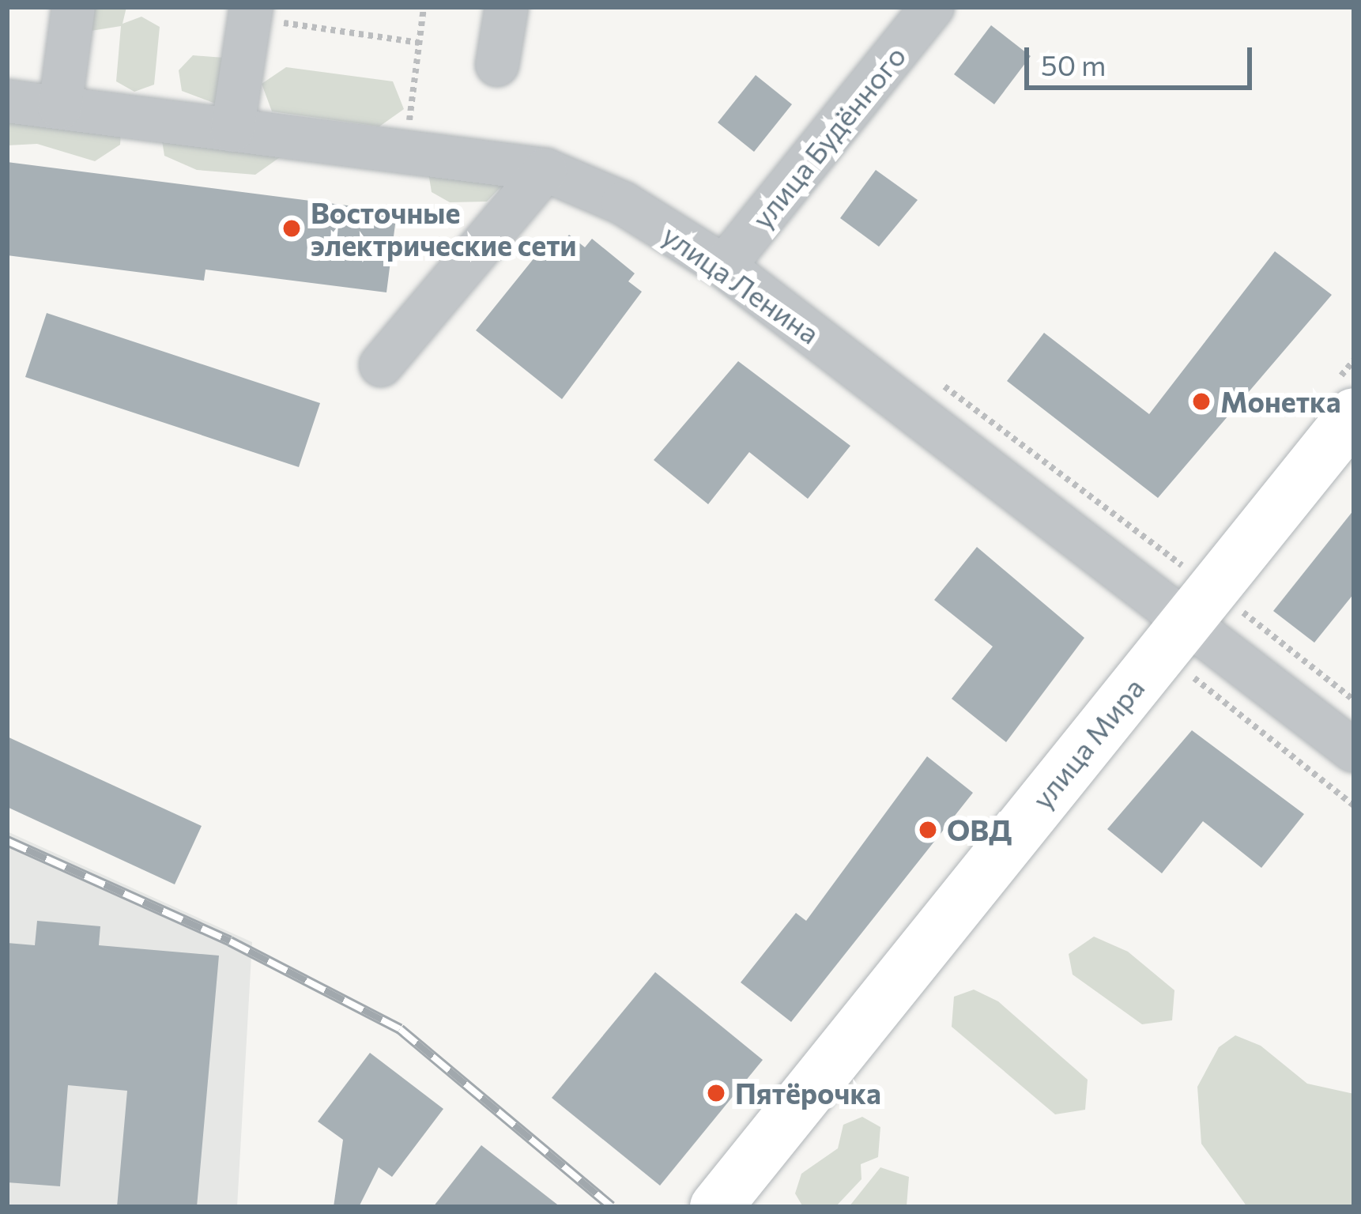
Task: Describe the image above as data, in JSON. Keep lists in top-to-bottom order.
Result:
{
  "streets": {
    "main road": ["улица Мира"],
    "street": ["улица Будённого", "улица Ленина"]
  },
  "crossings": [
    ["улица Будённого", "улица Ленина"],
    ["улица Ленина", "улица Мира"]
  ],
  "places": [
    "Восточные электрические сети",
    "Монетка",
    "ОВД",
    "Пятёрочка"
  ],
  "scale_bar": "50 m"
}
